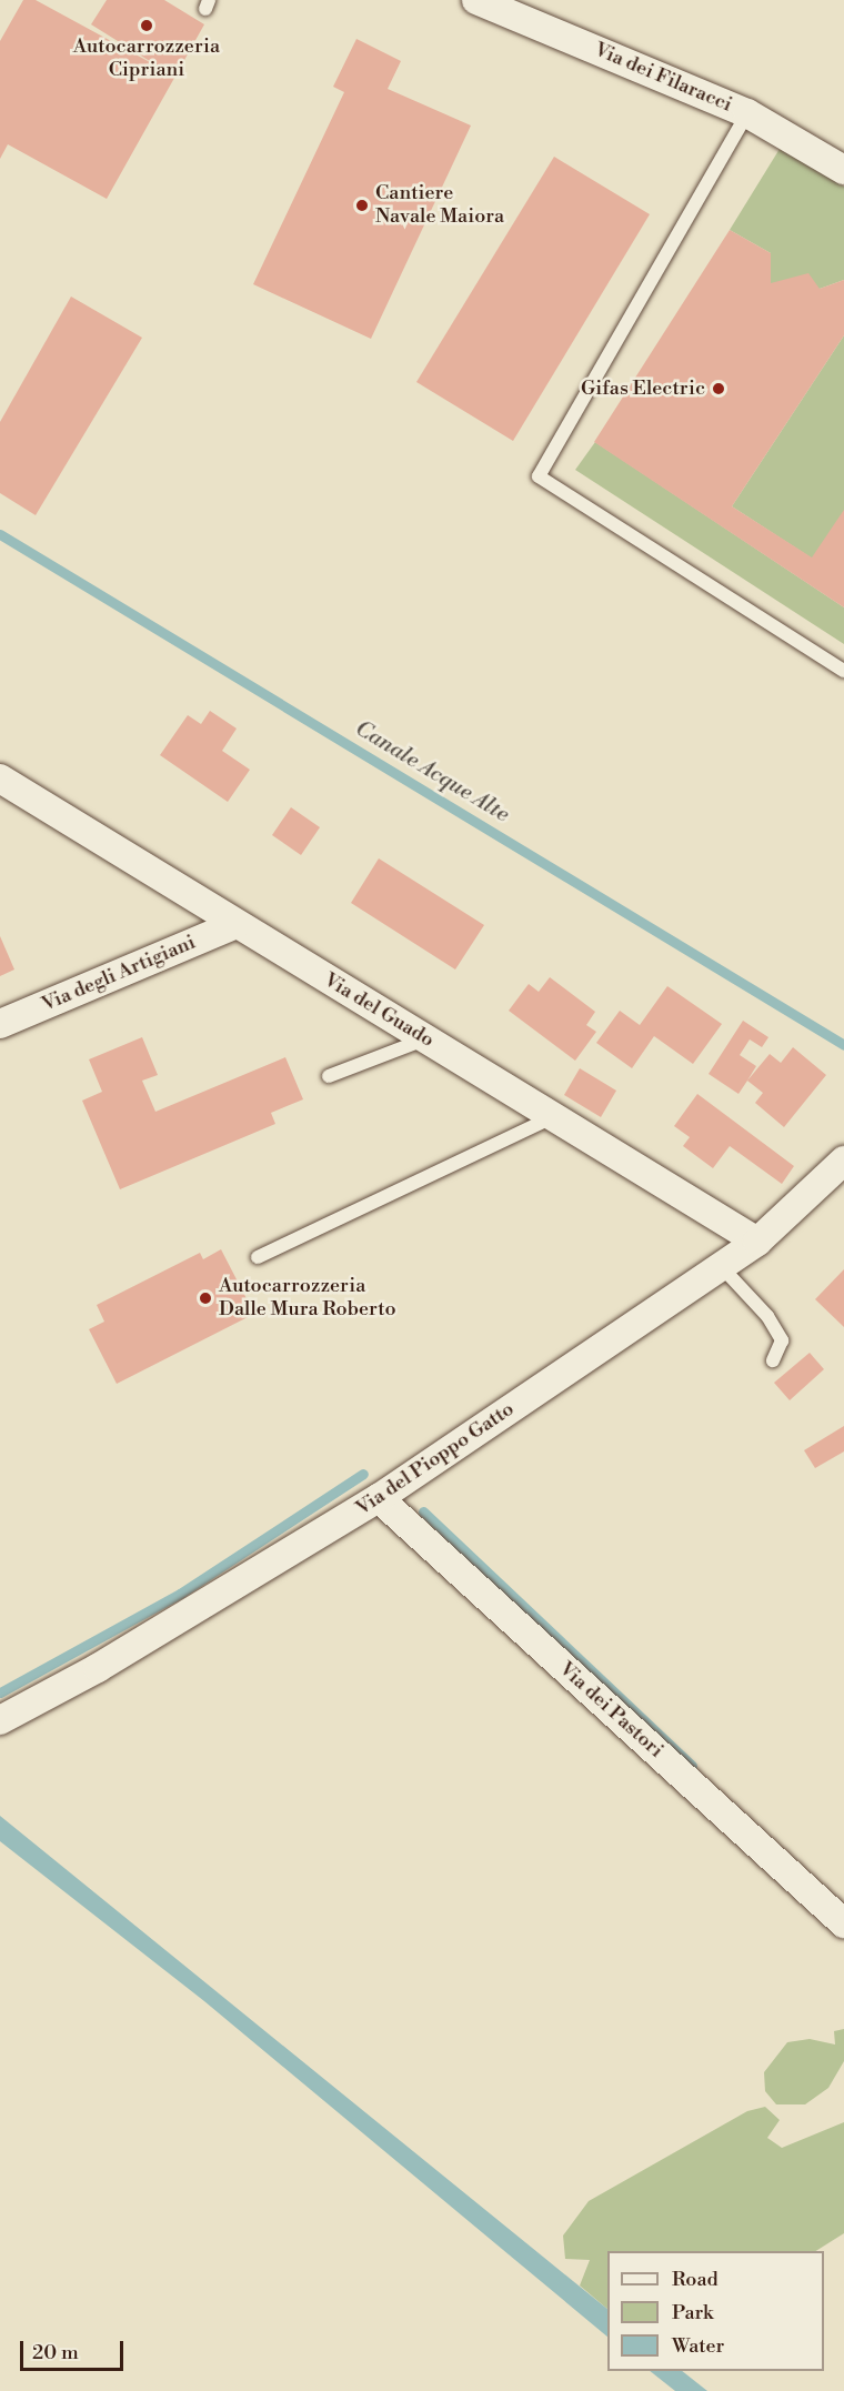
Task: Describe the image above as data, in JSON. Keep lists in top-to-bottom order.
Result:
{
  "streets": {
    "street": [
      "Via dei Filaracci",
      "Via degli Artigiani",
      "Via del Guado",
      "Via del Pioppo Gatto",
      "Via dei Pastori"
    ]
  },
  "crossings": [
    ["Via degli Artigiani", "Via del Guado"],
    ["Via del Guado", "Via del Pioppo Gatto"],
    ["Via del Pioppo Gatto", "Via dei Pastori"]
  ],
  "water": ["Canale Acque Alte"],
  "places": [
    "Autocarrozzeria Cipriani",
    "Cantiere Navale Maiora",
    "Gifas Electric",
    "Autocarrozzeria Dalle Mura Roberto"
  ],
  "legend": ["Road", "Park", "Water"],
  "scale_bar": "20 m"
}
